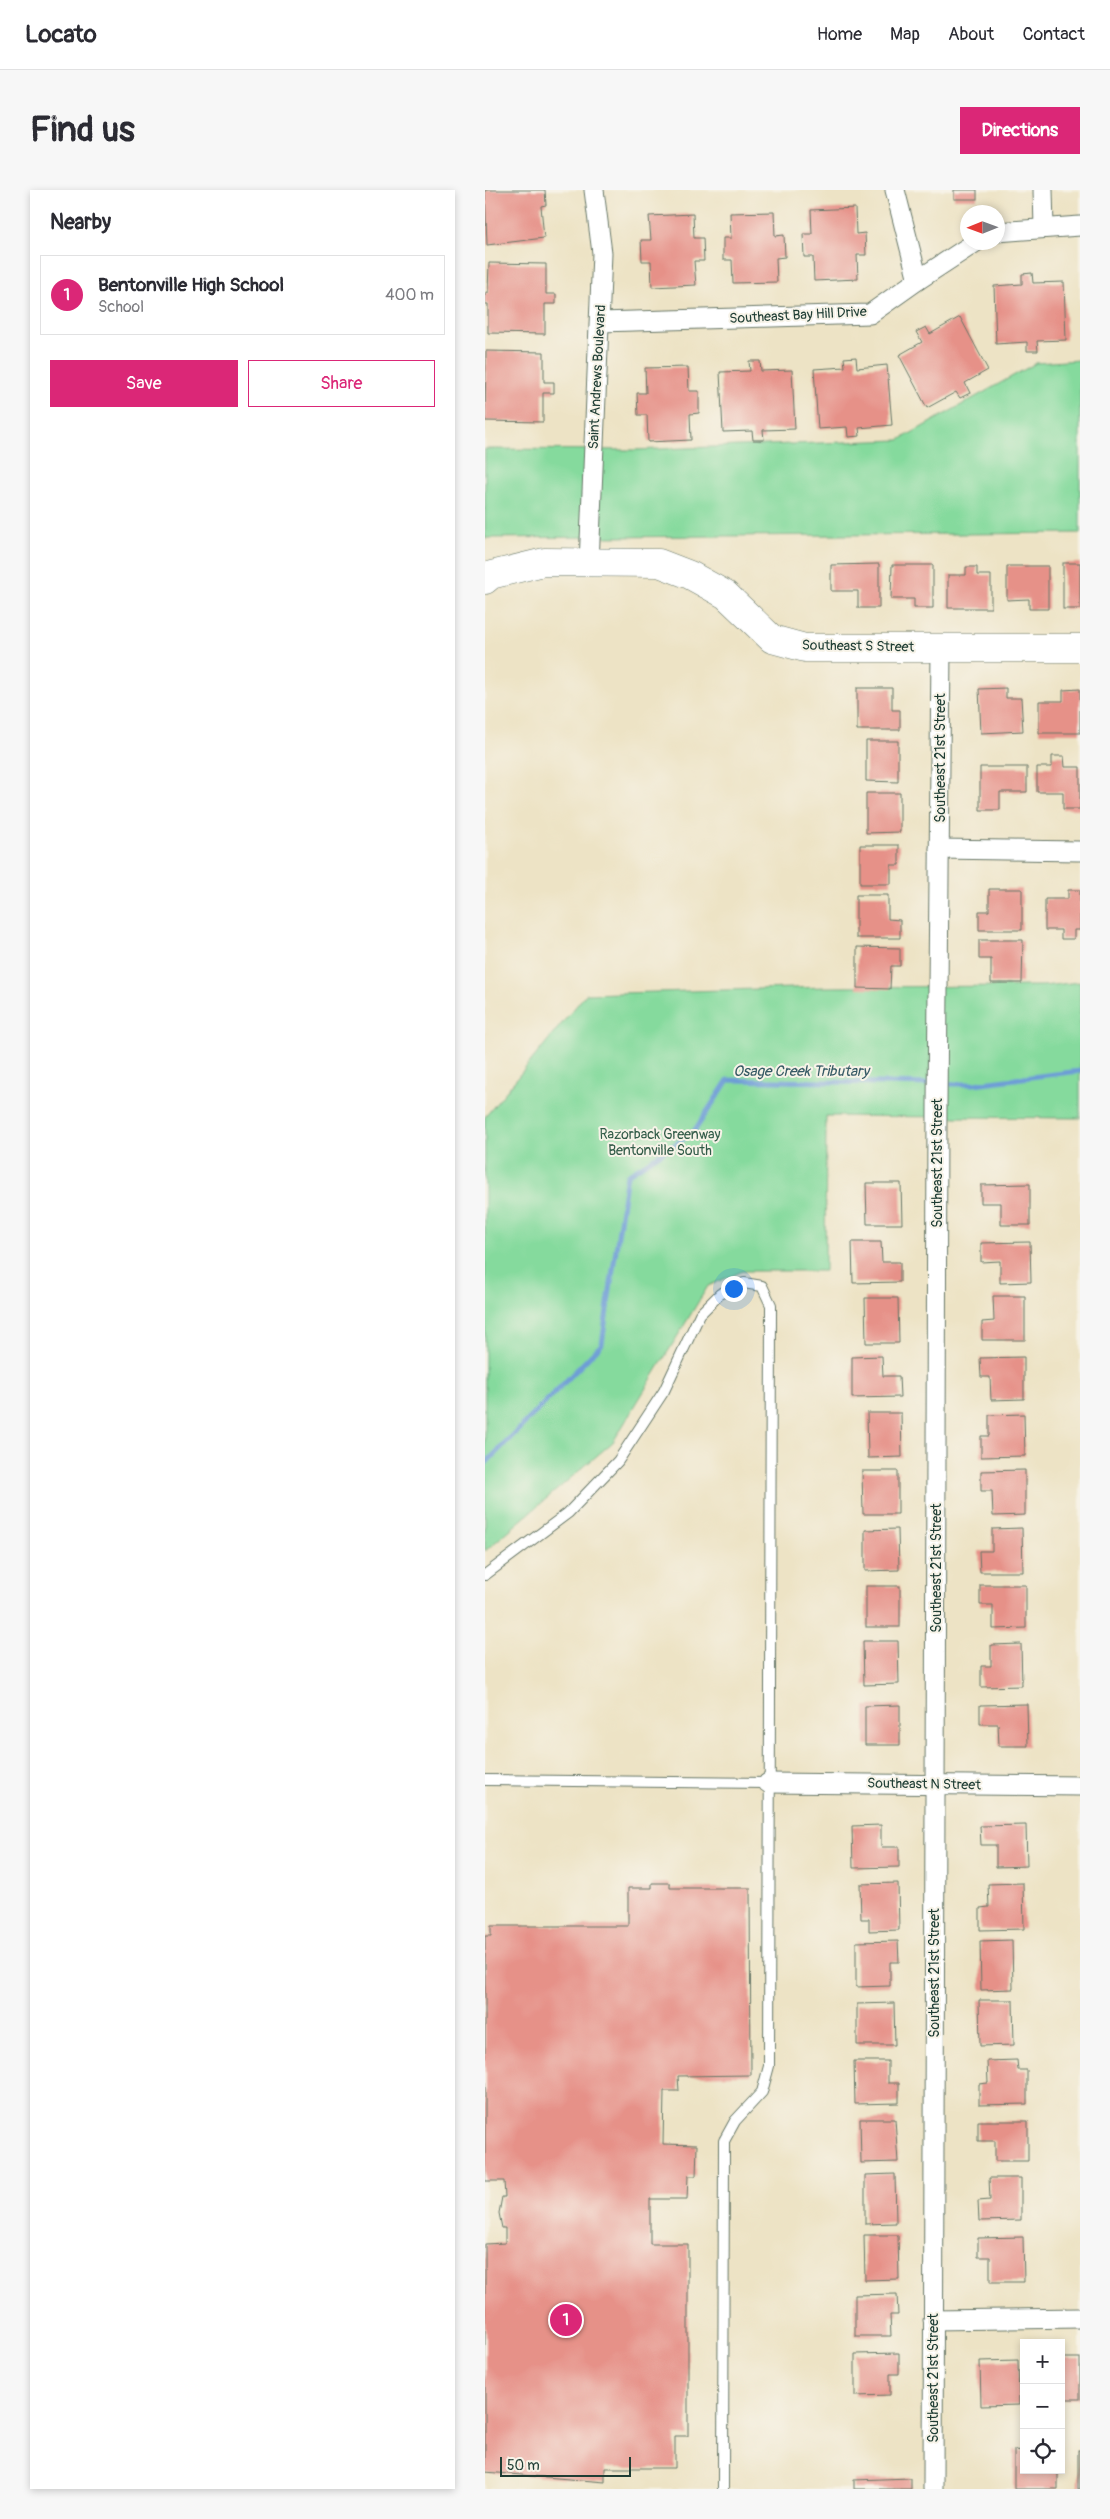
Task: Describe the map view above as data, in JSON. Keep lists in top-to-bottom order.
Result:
{
  "streets": {
    "street": [
      "Southeast Bay Hill Drive",
      "Saint Andrews Boulevard",
      "Southeast S Street",
      "Southeast 21st Street",
      "Southeast N Street"
    ]
  },
  "crossings": [
    ["Southeast Bay Hill Drive", "Saint Andrews Boulevard"],
    ["Saint Andrews Boulevard", "Southeast S Street"],
    ["Southeast S Street", "Southeast 21st Street"],
    ["Southeast 21st Street", "Southeast N Street"]
  ],
  "water": ["Osage Creek Tributary"],
  "parks": ["Razorback Greenway Bentonville South"],
  "scale_bar": "50 m",
  "north": "left",
  "page": {
    "header": "Locato",
    "nav": [
      "Home",
      "Map",
      "About",
      "Contact"
    ],
    "buttons": [
      "Directions",
      ["Save", "Share"]
    ],
    "title": "Find us",
    "heading": "Nearby",
    "list": [
      {
        "mark": "1",
        "name": "Bentonville High School",
        "note": "School",
        "value": "400 m"
      }
    ],
    "pins": "1",
    "map_buttons": ["+", "−"],
    "scale": "50 m"
  }
}
